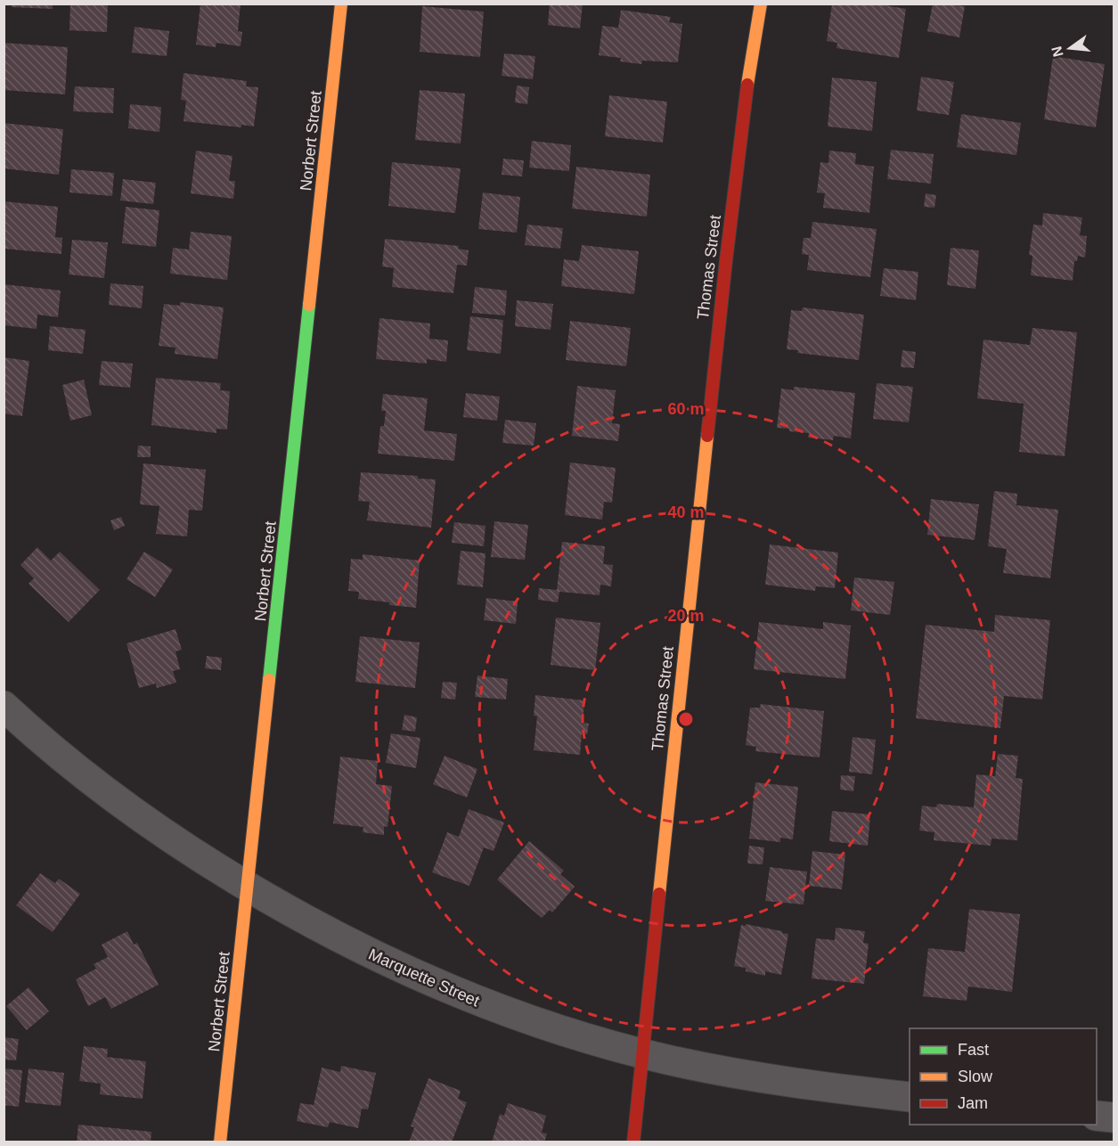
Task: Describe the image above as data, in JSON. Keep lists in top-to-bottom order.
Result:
{
  "streets": {
    "street": ["Norbert Street", "Thomas Street", "Marquette Street"]
  },
  "crossings": [
    ["Norbert Street", "Marquette Street"],
    ["Thomas Street", "Marquette Street"]
  ],
  "legend": ["Fast", "Slow", "Jam"],
  "north": "left",
  "rings": ["60 m", "40 m", "20 m"]
}
